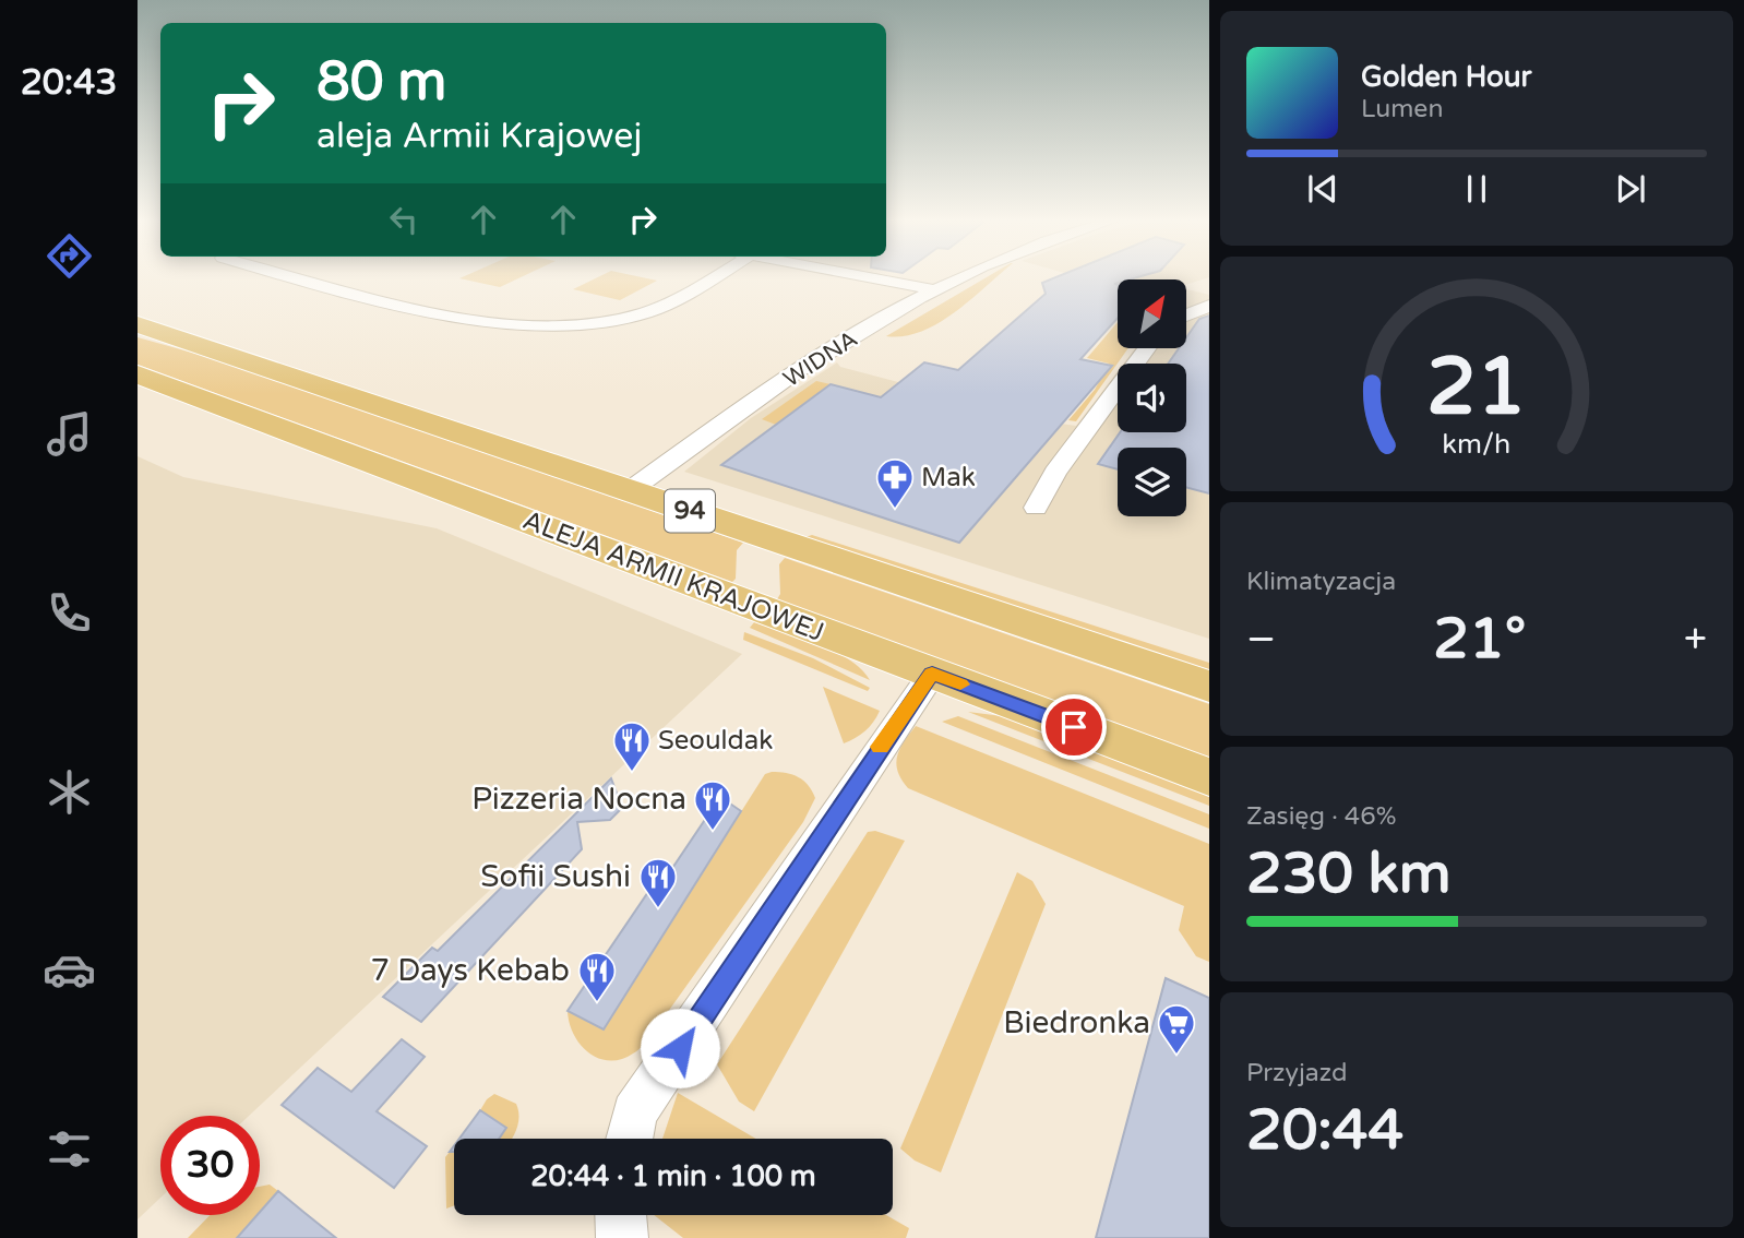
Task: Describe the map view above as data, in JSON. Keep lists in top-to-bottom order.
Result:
{
  "streets": {
    "main road": ["94", "ALEJA ARMII KRAJOWEJ"],
    "street": ["WIDNA"]
  },
  "crossings": [
    ["WIDNA", "94"]
  ],
  "places": {
    "pharmacy": ["Mak"],
    "restaurant": [
      "Seouldak",
      "Pizzeria Nocna",
      "Sofii Sushi",
      "7 Days Kebab"
    ],
    "supermarket": ["Biedronka"]
  },
  "north": "top right",
  "page": {
    "tabs": "20:43",
    "turn": ["80 m", "aleja Armii Krajowej"],
    "song": ["Golden Hour", "Lumen"],
    "tile": [
      "Klimatyzacja",
      ["Zasięg · 46%", "230 km"],
      ["Przyjazd", "20:44"]
    ],
    "heat": ["−", "21°", "+"],
    "limit": "30",
    "trip": "20:44 · 1 min · 100 m",
    "gauge": ["21", "km/h"]
  }
}
